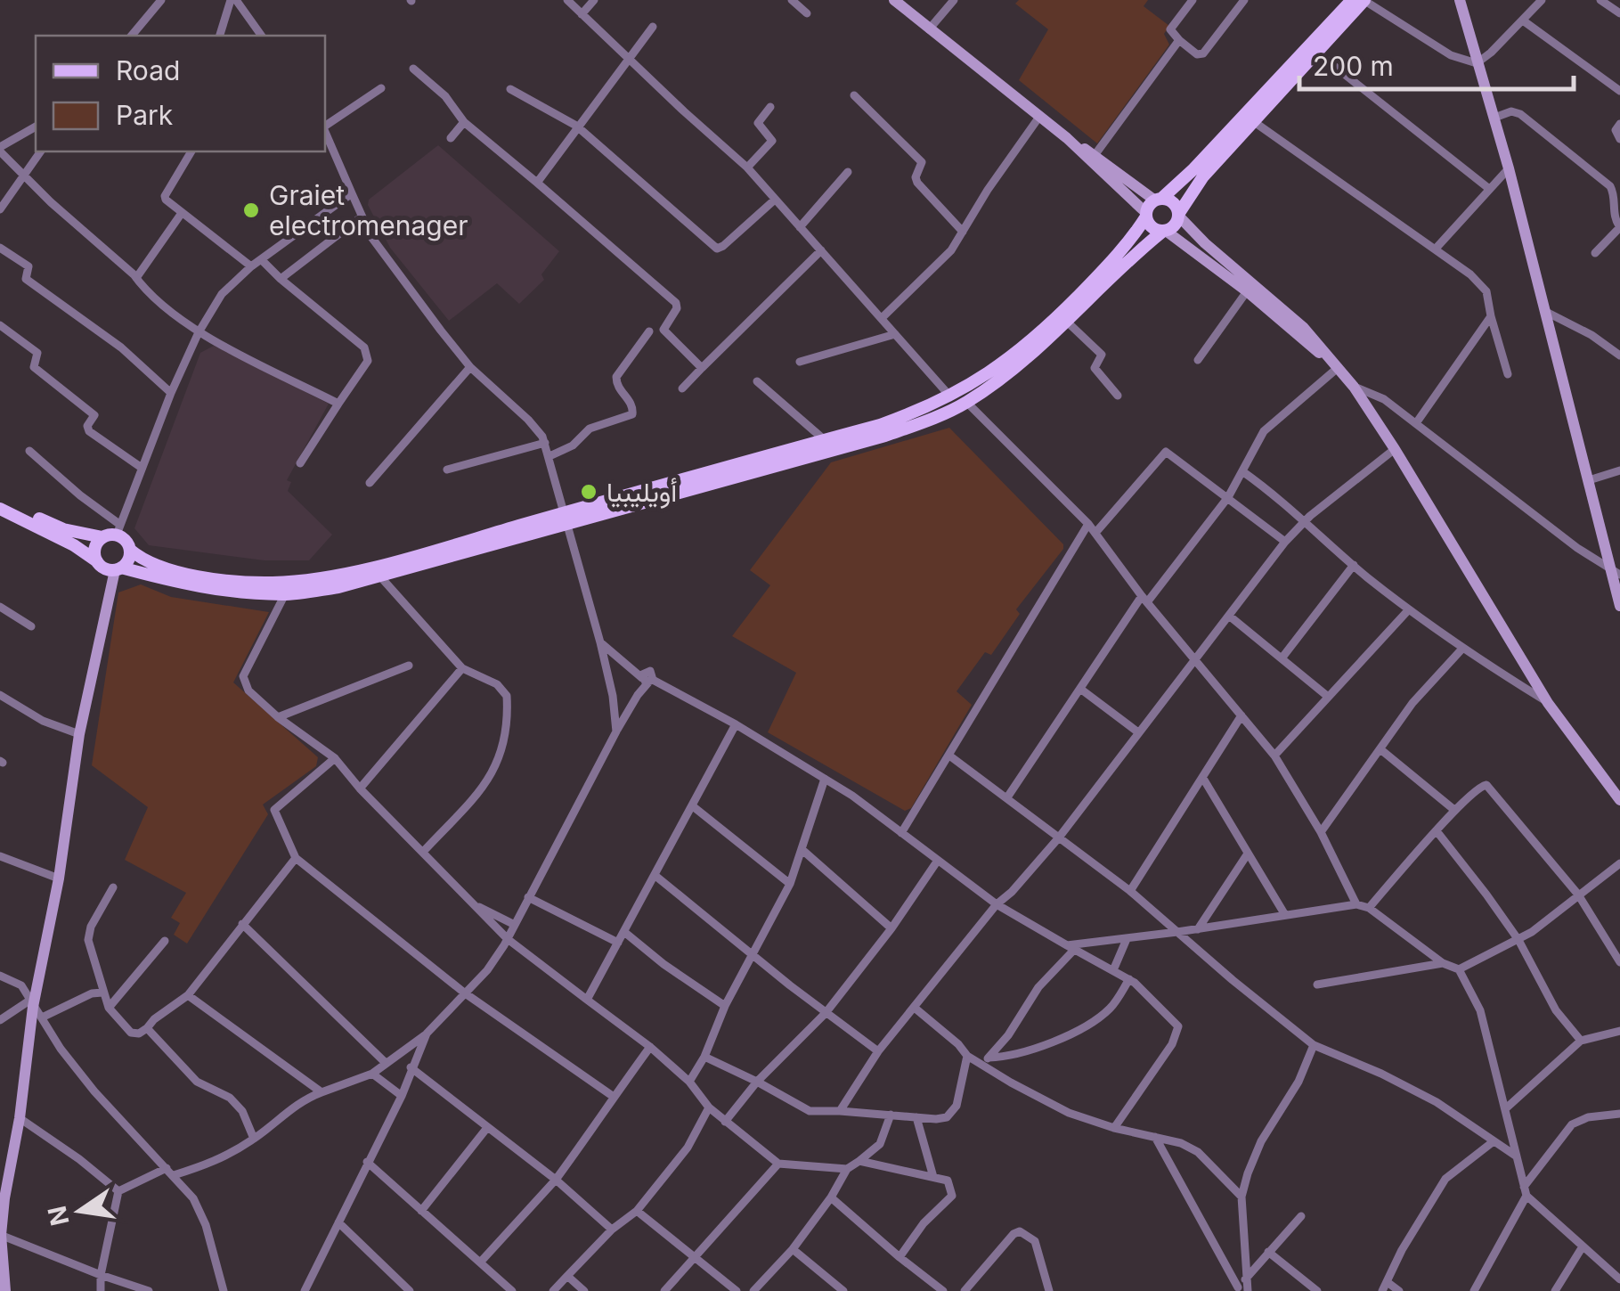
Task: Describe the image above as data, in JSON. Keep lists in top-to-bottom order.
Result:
{
  "places": ["Graiet electromenager", "أويليبيا"],
  "legend": ["Road", "Park"],
  "scale_bar": "200 m",
  "north": "left"
}
